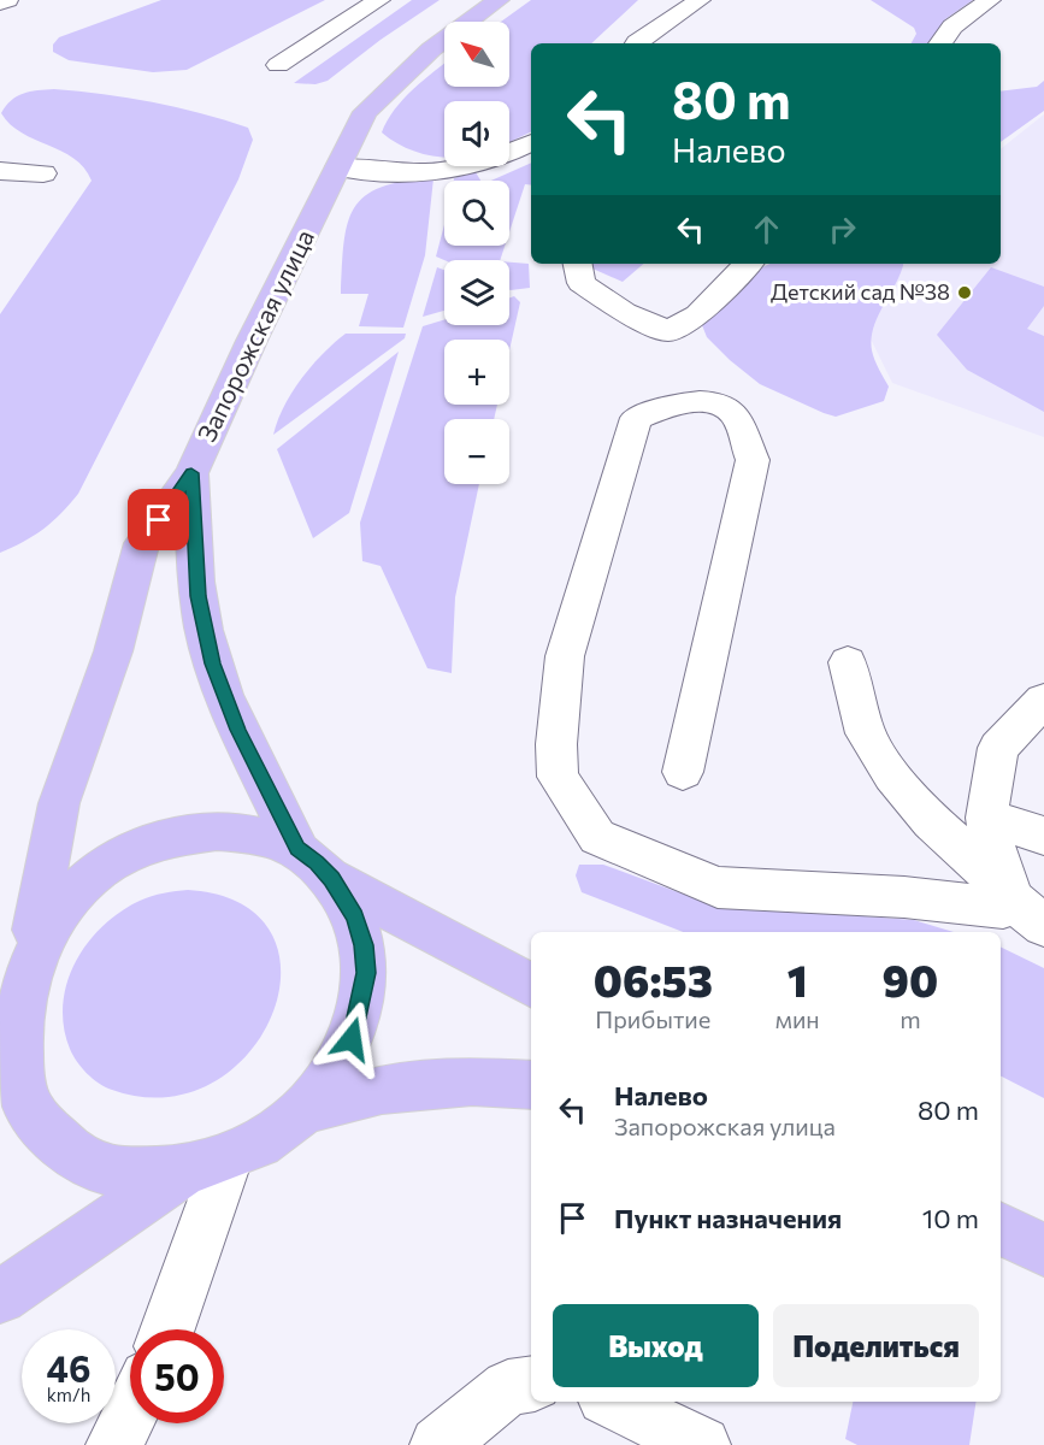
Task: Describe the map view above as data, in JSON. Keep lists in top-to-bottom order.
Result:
{
  "streets": {
    "main road": ["Запорожская улица"]
  },
  "places": ["Детский сад №38"],
  "north": "top left",
  "page": {
    "map_buttons": ["+", "−"],
    "turn": ["80 m", "Налево"],
    "eta": [
      "06:53",
      "Прибытие",
      "1",
      "мин",
      "90",
      "m"
    ],
    "list": [
      {
        "name": "Налево",
        "note": "Запорожская улица",
        "value": "80 m"
      },
      {
        "name": "Пункт назначения",
        "value": "10 m"
      }
    ],
    "buttons": ["Выход", "Поделиться"],
    "speed": "46 km/h",
    "limit": "50"
  }
}
